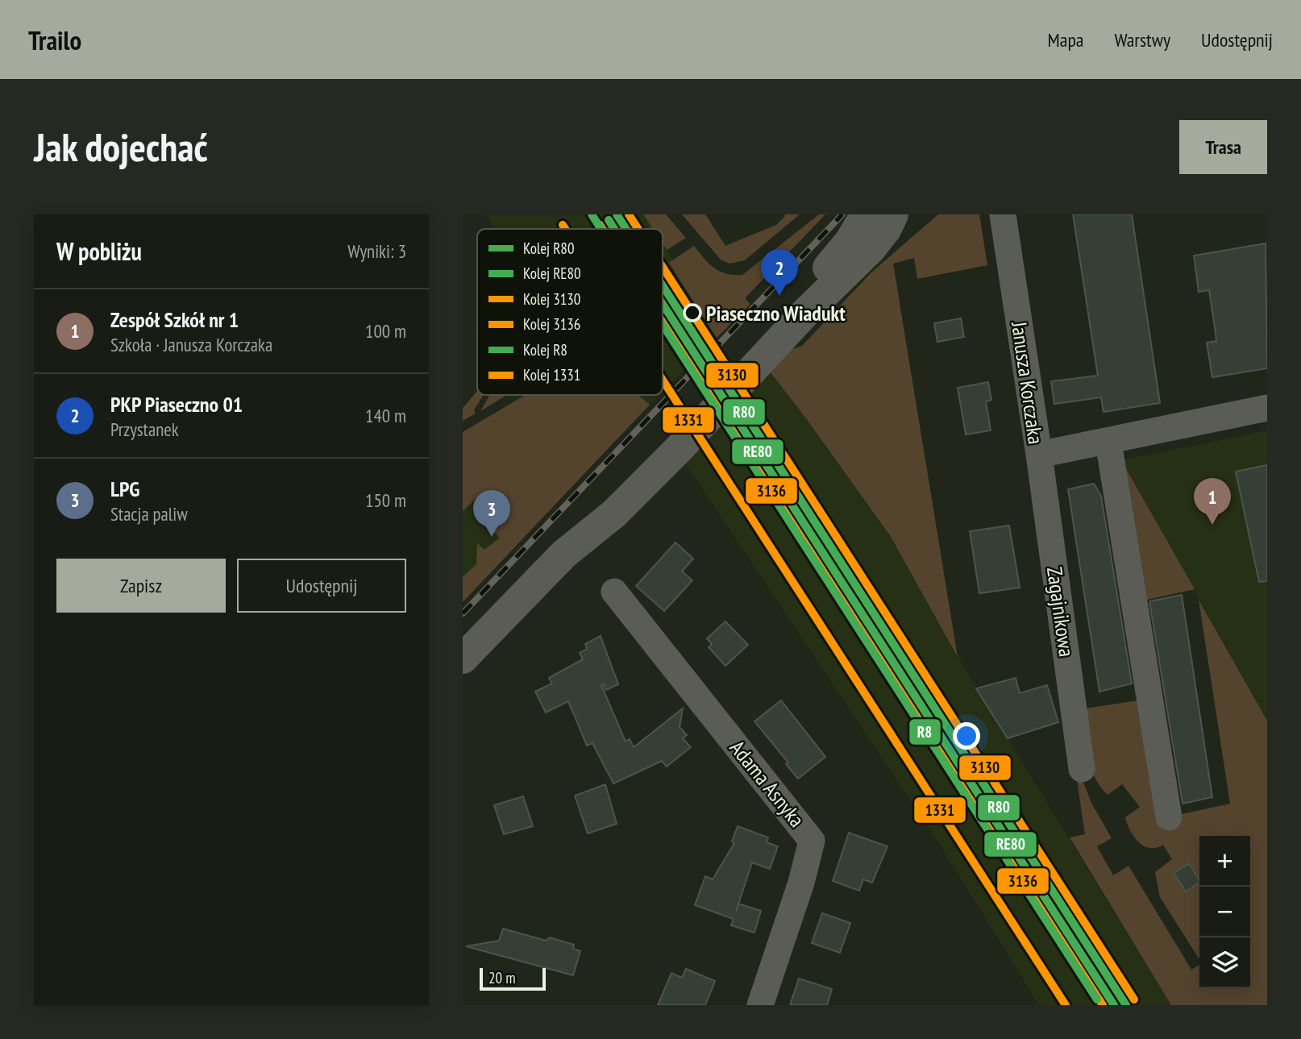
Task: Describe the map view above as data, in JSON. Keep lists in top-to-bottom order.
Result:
{
  "streets": {
    "street": ["Janusza Korczaka", "Zagajnikowa", "Adama Asnyka"]
  },
  "crossings": [
    ["Janusza Korczaka", "Zagajnikowa"]
  ],
  "places": ["Piaseczno Wiadukt"],
  "lines": [
    "rail line R80",
    "rail line 3130",
    "rail line R8",
    "rail line RE80",
    "rail line 3136",
    "rail line 1331"
  ],
  "legend": [
    "Kolej R80",
    "Kolej RE80",
    "Kolej 3130",
    "Kolej 3136",
    "Kolej R8",
    "Kolej 1331"
  ],
  "scale_bar": "20 m",
  "page": {
    "header": "Trailo",
    "nav": ["Mapa", "Warstwy", "Udostępnij"],
    "buttons": [
      "Trasa",
      ["Zapisz", "Udostępnij"]
    ],
    "title": "Jak dojechać",
    "heading": ["W pobliżu", "Wyniki: 3"],
    "pins": ["2", "1", "3"],
    "list": [
      {
        "mark": "1",
        "name": "Zespół Szkół nr 1",
        "note": "Szkoła · Janusza Korczaka",
        "value": "100 m"
      },
      {
        "mark": "2",
        "name": "PKP Piaseczno 01",
        "note": "Przystanek",
        "value": "140 m"
      },
      {
        "mark": "3",
        "name": "LPG",
        "note": "Stacja paliw",
        "value": "150 m"
      }
    ],
    "map_buttons": ["+", "−"],
    "scale": "20 m"
  }
}
